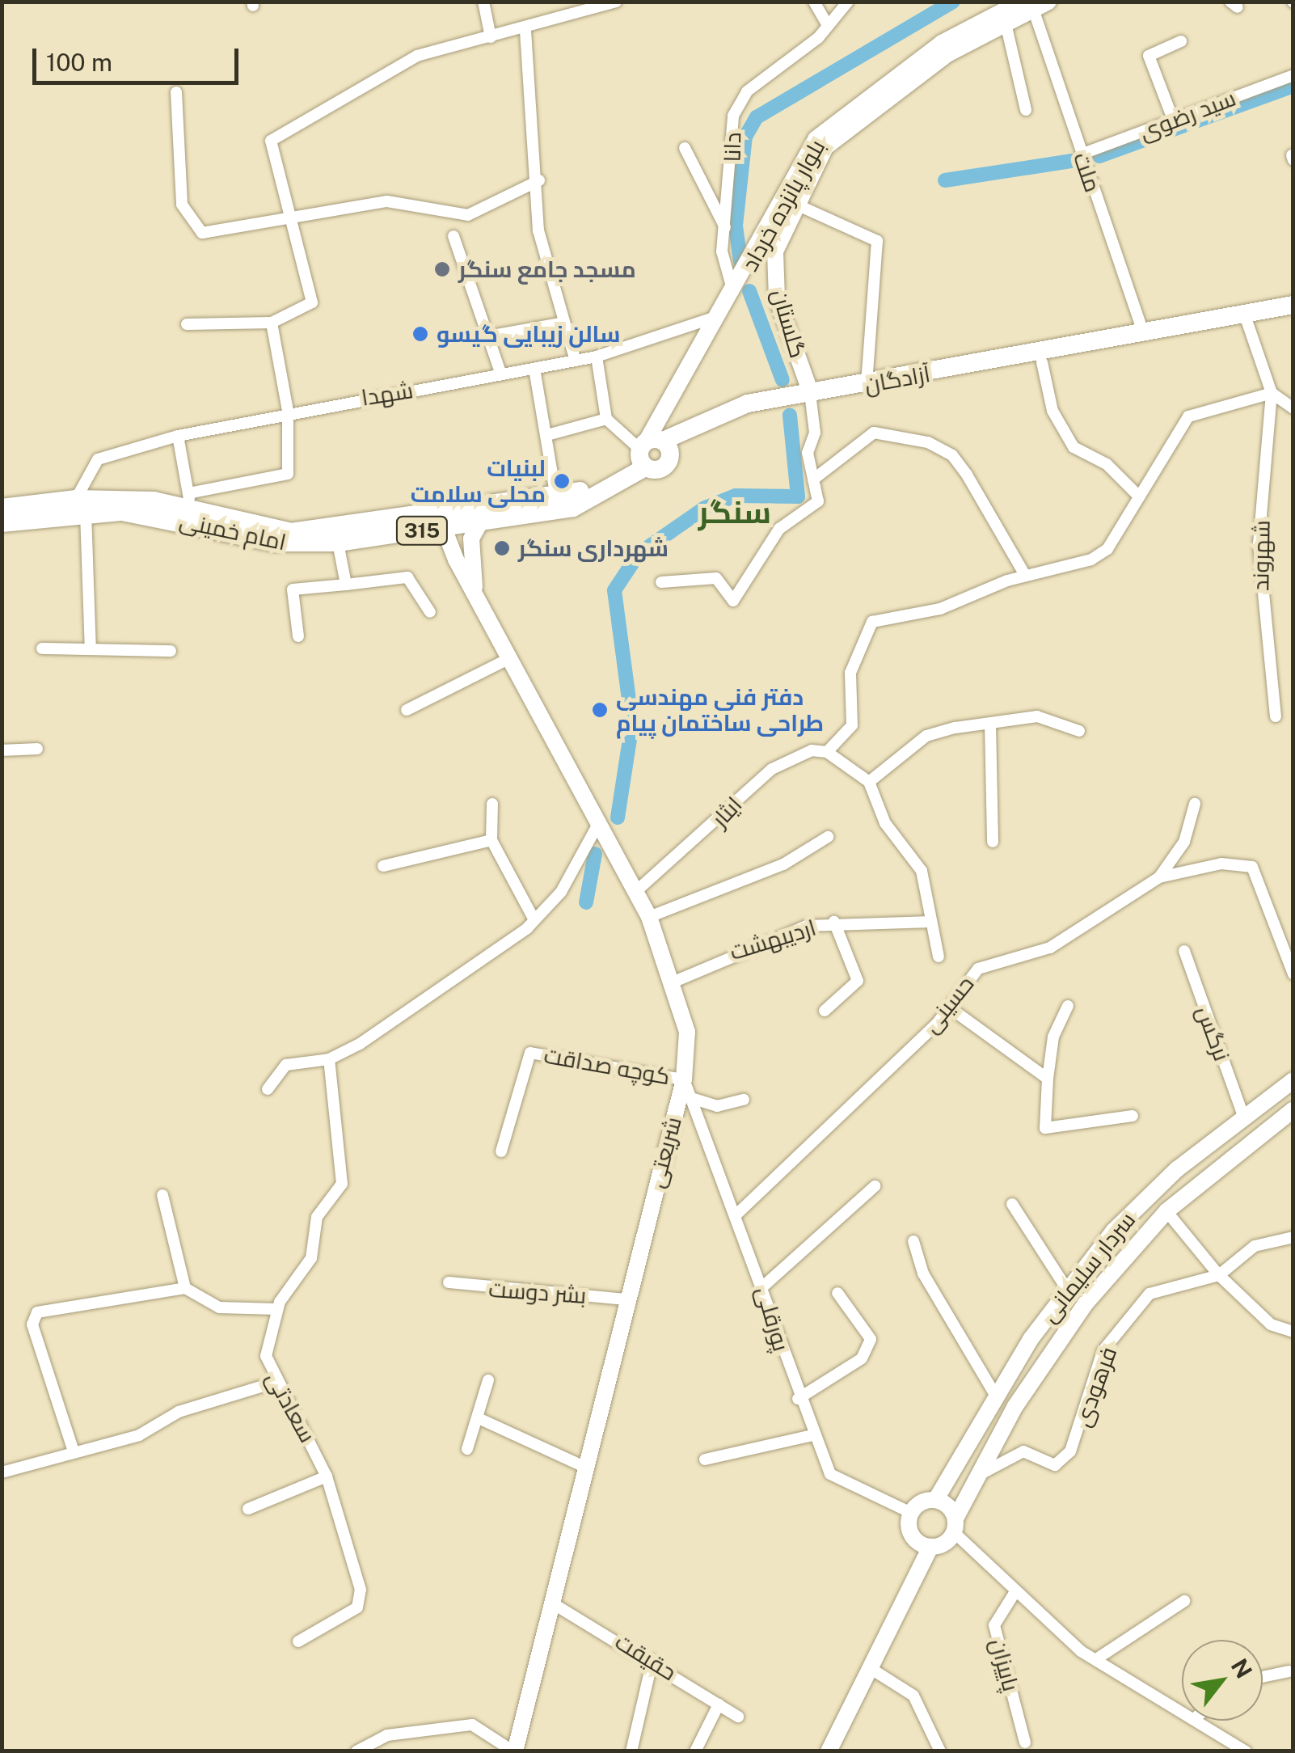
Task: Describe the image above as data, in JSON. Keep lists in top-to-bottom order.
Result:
{
  "streets": {
    "main road": ["آزادگان", "315", "امام خمینی"],
    "street": [
      "سید رضوی",
      "دانا",
      "ملت",
      "بلوار پانزده خرداد",
      "گلستان",
      "شهدا",
      "شهروند",
      "ایثار",
      "اردیبهشت",
      "حسینی",
      "نرگس",
      "کوچه صداقت",
      "شریعتی",
      "سردار سلیمانی",
      "بشر دوست",
      "پورقلی",
      "فرهودی",
      "سعادتی",
      "حقیقت",
      "پاییزان"
    ]
  },
  "crossings": [
    ["سید رضوی", "ملت"],
    ["دانا", "بلوار پانزده خرداد"],
    ["ملت", "بلوار پانزده خرداد"],
    ["ملت", "آزادگان"],
    ["بلوار پانزده خرداد", "گلستان"],
    ["بلوار پانزده خرداد", "آزادگان"],
    ["بلوار پانزده خرداد", "شهدا"],
    ["بلوار پانزده خرداد", "امام خمینی"],
    ["گلستان", "آزادگان"],
    ["آزادگان", "امام خمینی"],
    ["شهدا", "امام خمینی"],
    ["امام خمینی", "شریعتی"],
    ["ایثار", "شریعتی"],
    ["اردیبهشت", "شریعتی"],
    ["حسینی", "پورقلی"],
    ["نرگس", "سردار سلیمانی"],
    ["کوچه صداقت", "شریعتی"],
    ["کوچه صداقت", "پورقلی"],
    ["شریعتی", "بشر دوست"],
    ["شریعتی", "پورقلی"],
    ["شریعتی", "حقیقت"],
    ["سردار سلیمانی", "فرهودی"]
  ],
  "districts": ["سنگر"],
  "places": [
    "مسجد جامع سنگر",
    "سالن زیبایی گیسو",
    "لبنیات محلی سلامت",
    "شهرداری سنگر",
    "دفتر فنی مهندسی طراحی ساختمان پیام"
  ],
  "scale_bar": "100 m",
  "north": "top right"
}
